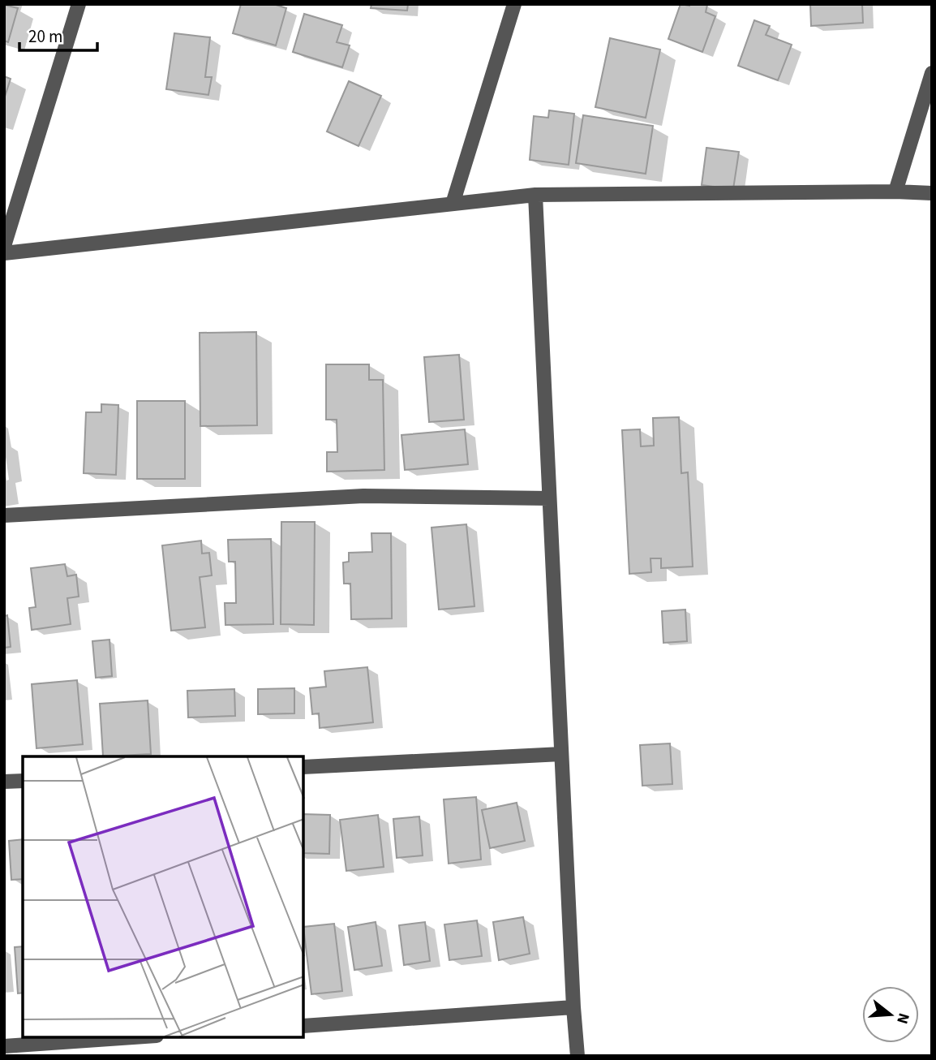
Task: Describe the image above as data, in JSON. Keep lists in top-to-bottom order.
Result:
{
  "scale_bar": "20 m",
  "north": "right"
}
